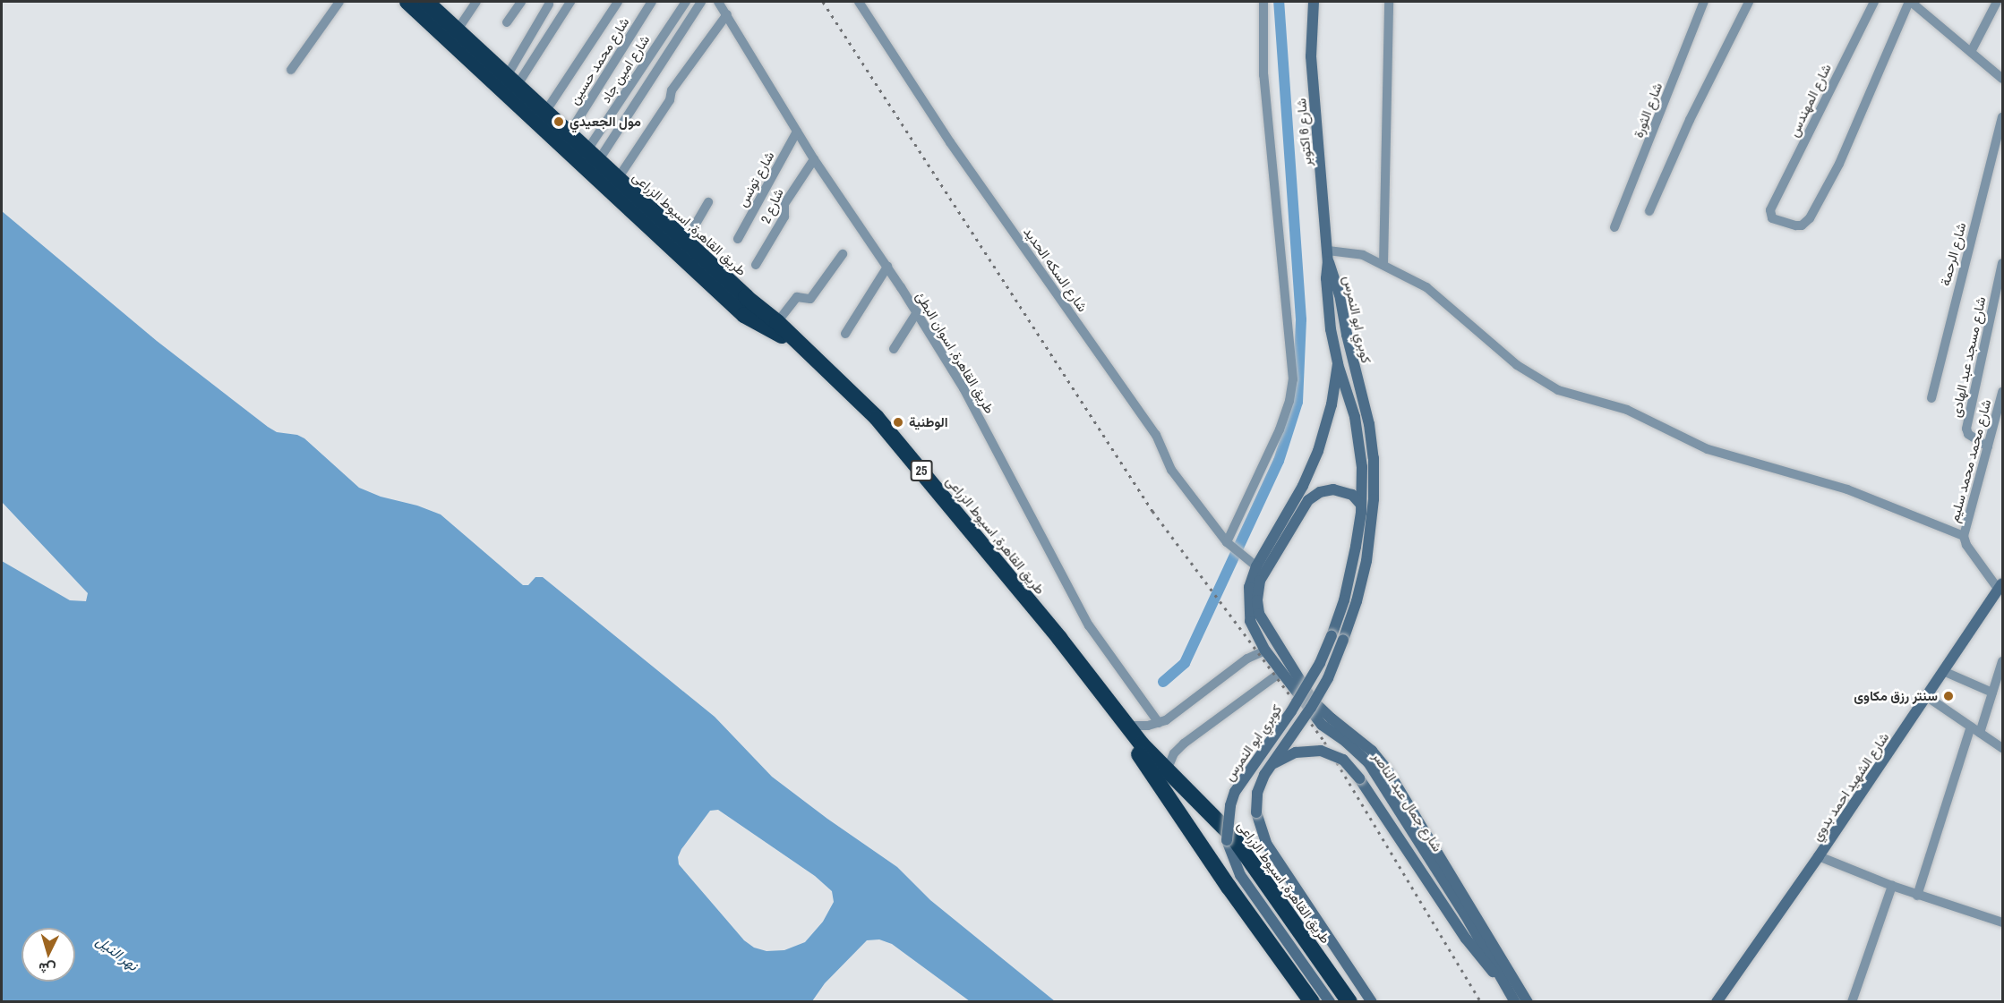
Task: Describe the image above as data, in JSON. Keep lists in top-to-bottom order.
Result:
{
  "streets": {
    "highway": ["طريق القاهرة, اسيوط الزراعى", "25"],
    "main road": [
      "شارع 6 اكتوبر",
      "كوبري ابو النمرس",
      "شارع الشهيد احمد بدوي",
      "شارع جمال عبد الناصر"
    ],
    "street": [
      "شارع محمد حسين",
      "شارع امين جاد",
      "شارع المهندس",
      "شارع الثورة",
      "شارع تونس",
      "شارع 2",
      "شارع الرحمة",
      "شارع السكه الحديد",
      "طريق القاهرة, اسوان البطئ",
      "شارع مسجد عبد الهادى",
      "شارع محمد محمد سليم"
    ]
  },
  "crossings": [
    ["شارع محمد حسين", "طريق القاهرة, اسيوط الزراعى"],
    ["شارع امين جاد", "طريق القاهرة, اسيوط الزراعى"],
    ["شارع 6 اكتوبر", "كوبري ابو النمرس"],
    ["شارع تونس", "طريق القاهرة, اسوان البطئ"],
    ["شارع 2", "طريق القاهرة, اسوان البطئ"],
    ["شارع السكه الحديد", "شارع جمال عبد الناصر"],
    ["كوبري ابو النمرس", "شارع جمال عبد الناصر"],
    ["شارع مسجد عبد الهادى", "شارع محمد محمد سليم"],
    ["شارع محمد محمد سليم", "شارع الشهيد احمد بدوي"]
  ],
  "water": ["نهر النيل"],
  "places": ["مول الجعيدي", "الوطنية", "سنتر رزق مكاوى"],
  "north": "bottom"
}
